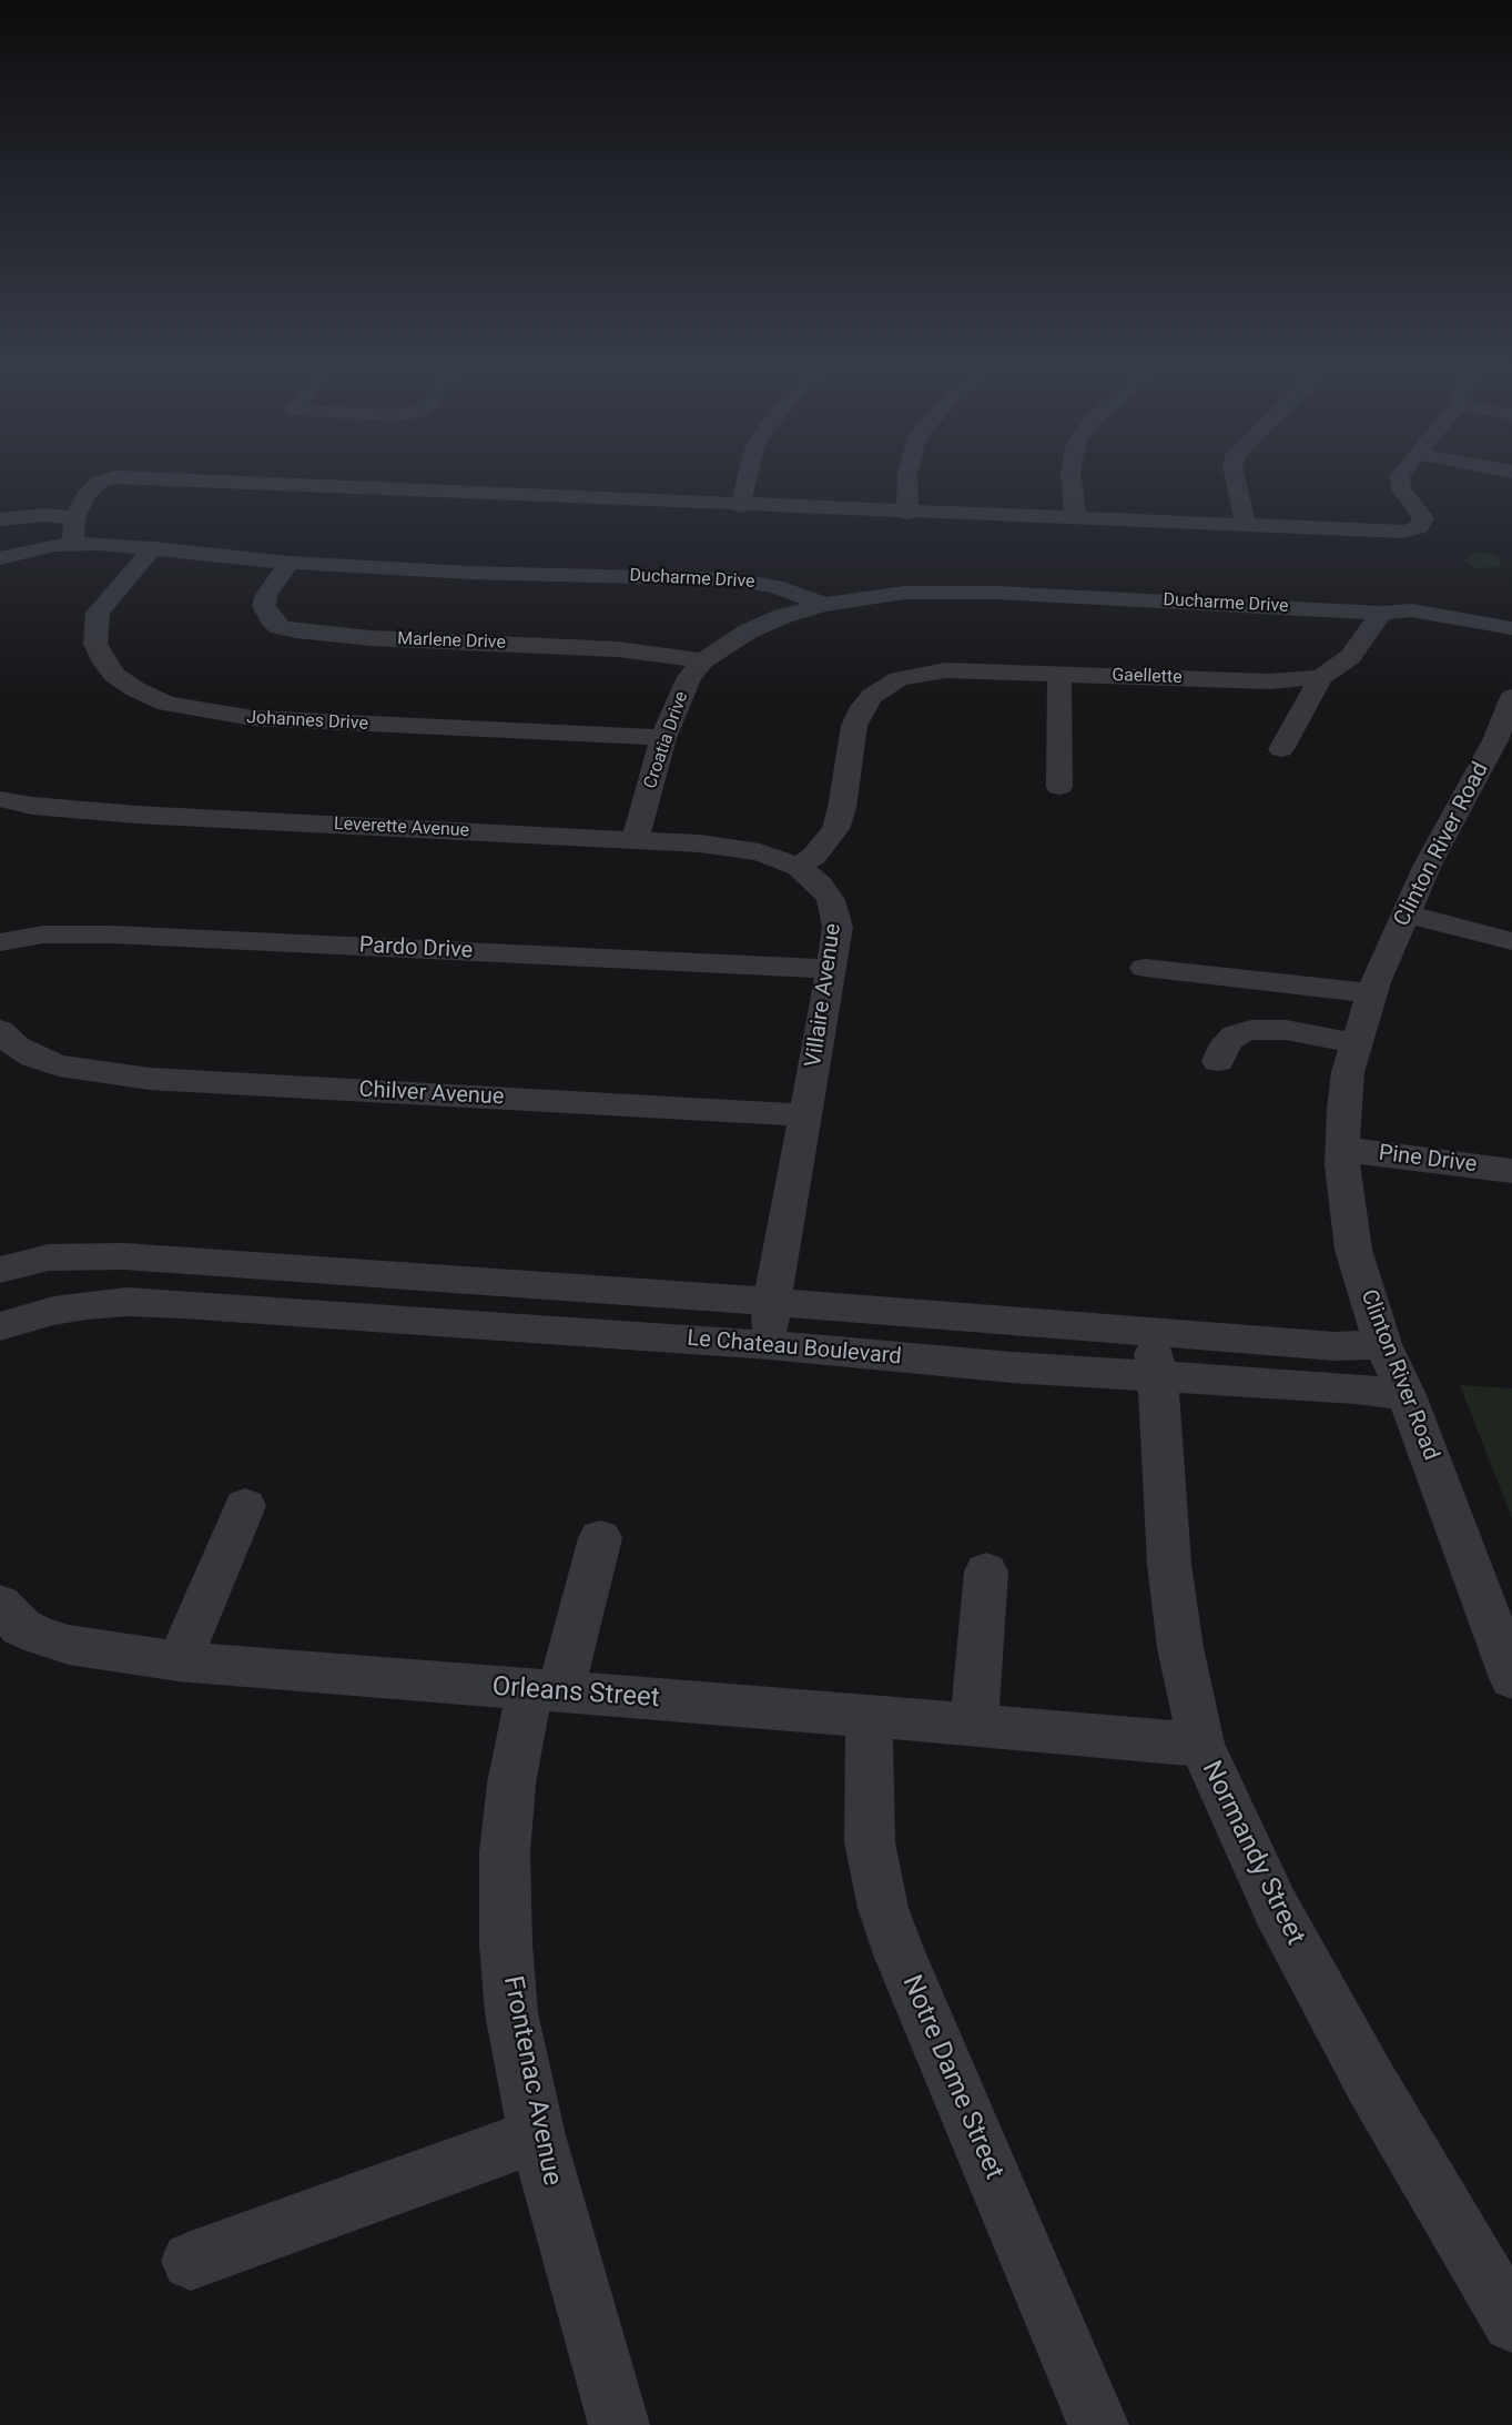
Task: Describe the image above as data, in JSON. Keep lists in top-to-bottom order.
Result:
{
  "streets": {
    "street": [
      "Ducharme Drive",
      "Marlene Drive",
      "Gaellette",
      "Johannes Drive",
      "Croatia Drive",
      "Leverette Avenue",
      "Clinton River Road",
      "Pardo Drive",
      "Villaire Avenue",
      "Chilver Avenue",
      "Pine Drive",
      "Le Chateau Boulevard",
      "Orleans Street",
      "Normandy Street",
      "Notre Dame Street",
      "Frontenac Avenue"
    ]
  },
  "crossings": [
    ["Ducharme Drive", "Marlene Drive"],
    ["Ducharme Drive", "Gaellette"],
    ["Ducharme Drive", "Johannes Drive"],
    ["Ducharme Drive", "Croatia Drive"],
    ["Marlene Drive", "Croatia Drive"],
    ["Gaellette", "Leverette Avenue"],
    ["Gaellette", "Villaire Avenue"],
    ["Johannes Drive", "Croatia Drive"],
    ["Croatia Drive", "Leverette Avenue"],
    ["Leverette Avenue", "Villaire Avenue"],
    ["Clinton River Road", "Pine Drive"],
    ["Clinton River Road", "Le Chateau Boulevard"],
    ["Pardo Drive", "Villaire Avenue"],
    ["Villaire Avenue", "Chilver Avenue"],
    ["Villaire Avenue", "Le Chateau Boulevard"],
    ["Le Chateau Boulevard", "Normandy Street"],
    ["Orleans Street", "Normandy Street"],
    ["Orleans Street", "Notre Dame Street"],
    ["Orleans Street", "Frontenac Avenue"]
  ]
}
